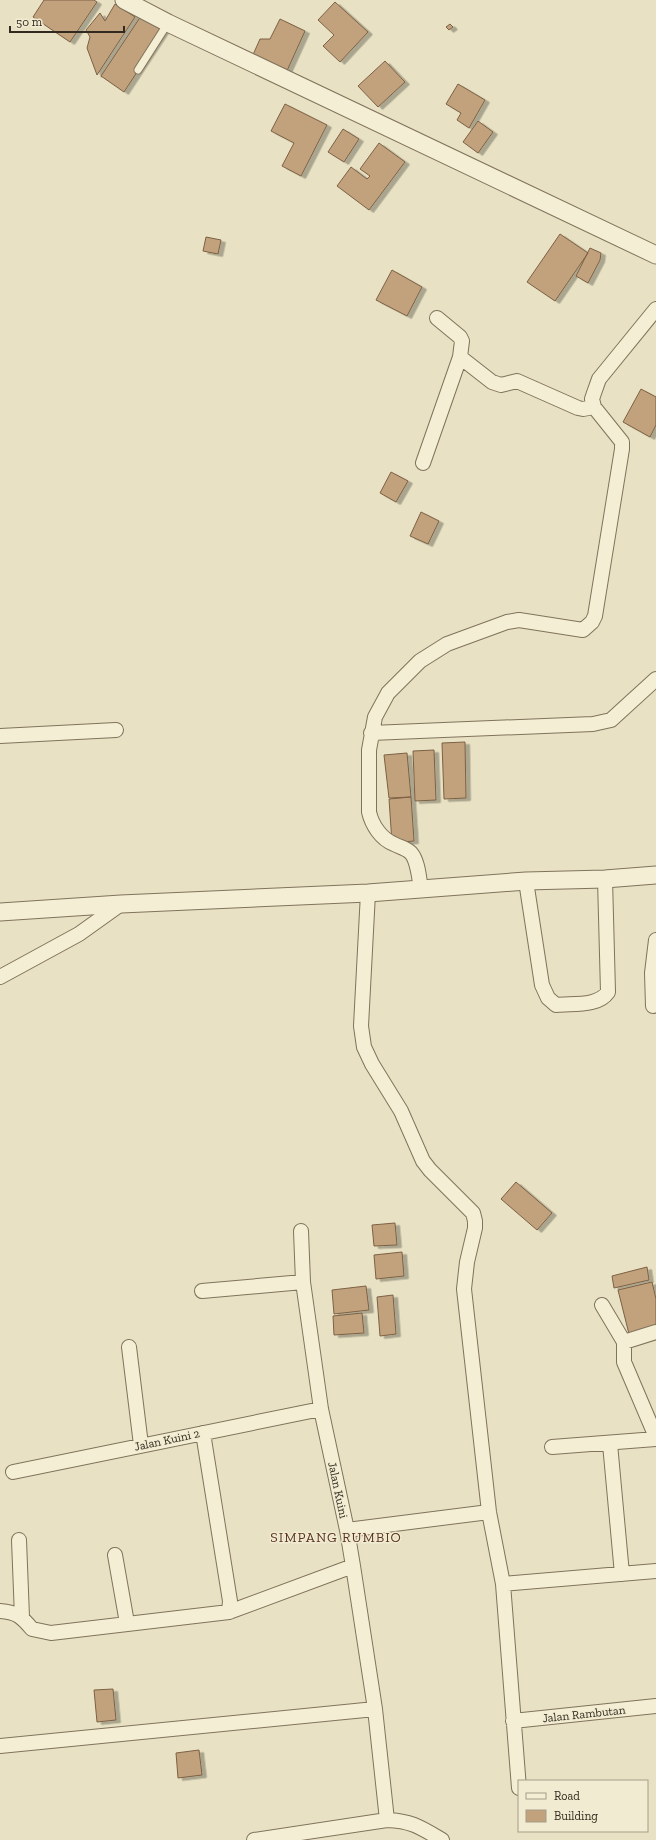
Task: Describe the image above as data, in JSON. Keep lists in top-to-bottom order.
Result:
{
  "streets": {
    "street": ["Jalan Kuini 2", "Jalan Kuini", "Jalan Rambutan"]
  },
  "crossings": [
    ["Jalan Kuini 2", "Jalan Kuini"]
  ],
  "districts": ["SIMPANG RUMBIO"],
  "legend": ["Road", "Building"],
  "scale_bar": "50 m"
}
